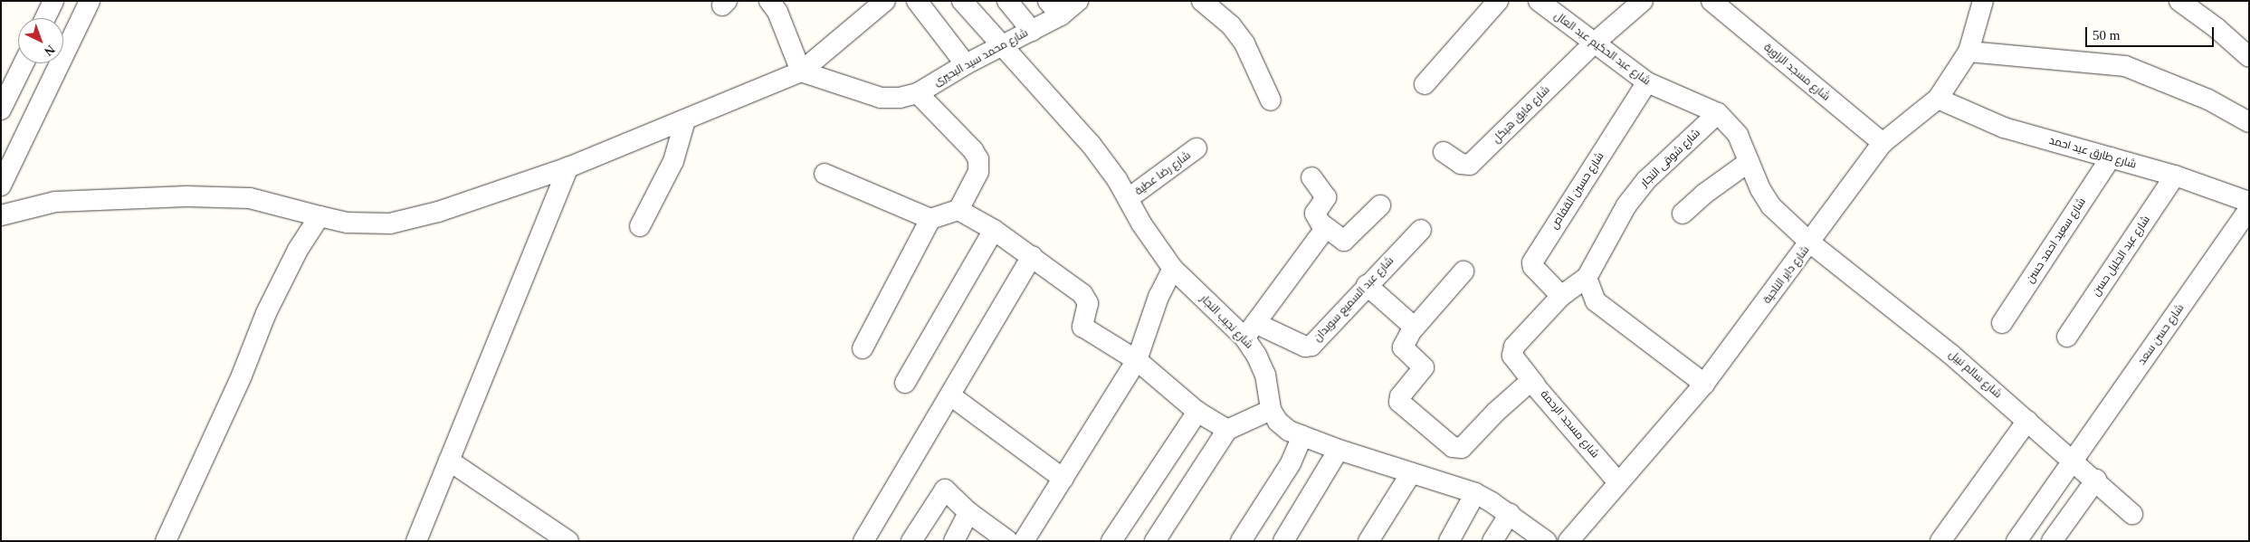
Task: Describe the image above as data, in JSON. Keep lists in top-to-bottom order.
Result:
{
  "streets": {
    "street": [
      "شارع عبد الحكيم عبد العال",
      "شارع محمد سيد البحيرى",
      "شارع مسجد الزاوية",
      "شارع فايق هيكل",
      "شارع طارق عيد احمد",
      "شارع شوقى النجار",
      "شارع رضا عطية",
      "شارع حسين القفاص",
      "شارع سعيد احمد حسن",
      "شارع عبد الجليل حسن",
      "شارع داير الناحية",
      "شارع عبد السميع سويدان",
      "شارع نجيب النجار",
      "شارع حسن سعد",
      "شارع سالم نبيل",
      "شارع مسجد الرحمة"
    ]
  },
  "crossings": [
    ["شارع عبد الحكيم عبد العال", "شارع فايق هيكل"],
    ["شارع عبد الحكيم عبد العال", "شارع شوقى النجار"],
    ["شارع عبد الحكيم عبد العال", "شارع حسين القفاص"],
    ["شارع عبد الحكيم عبد العال", "شارع داير الناحية"],
    ["شارع عبد الحكيم عبد العال", "شارع سالم نبيل"],
    ["شارع محمد سيد البحيرى", "شارع نجيب النجار"],
    ["شارع مسجد الزاوية", "شارع داير الناحية"],
    ["شارع طارق عيد احمد", "شارع سعيد احمد حسن"],
    ["شارع طارق عيد احمد", "شارع عبد الجليل حسن"],
    ["شارع طارق عيد احمد", "شارع داير الناحية"],
    ["شارع رضا عطية", "شارع نجيب النجار"],
    ["شارع داير الناحية", "شارع سالم نبيل"],
    ["شارع داير الناحية", "شارع مسجد الرحمة"],
    ["شارع عبد السميع سويدان", "شارع نجيب النجار"],
    ["شارع حسن سعد", "شارع سالم نبيل"]
  ],
  "scale_bar": "50 m",
  "north": "bottom right"
}
